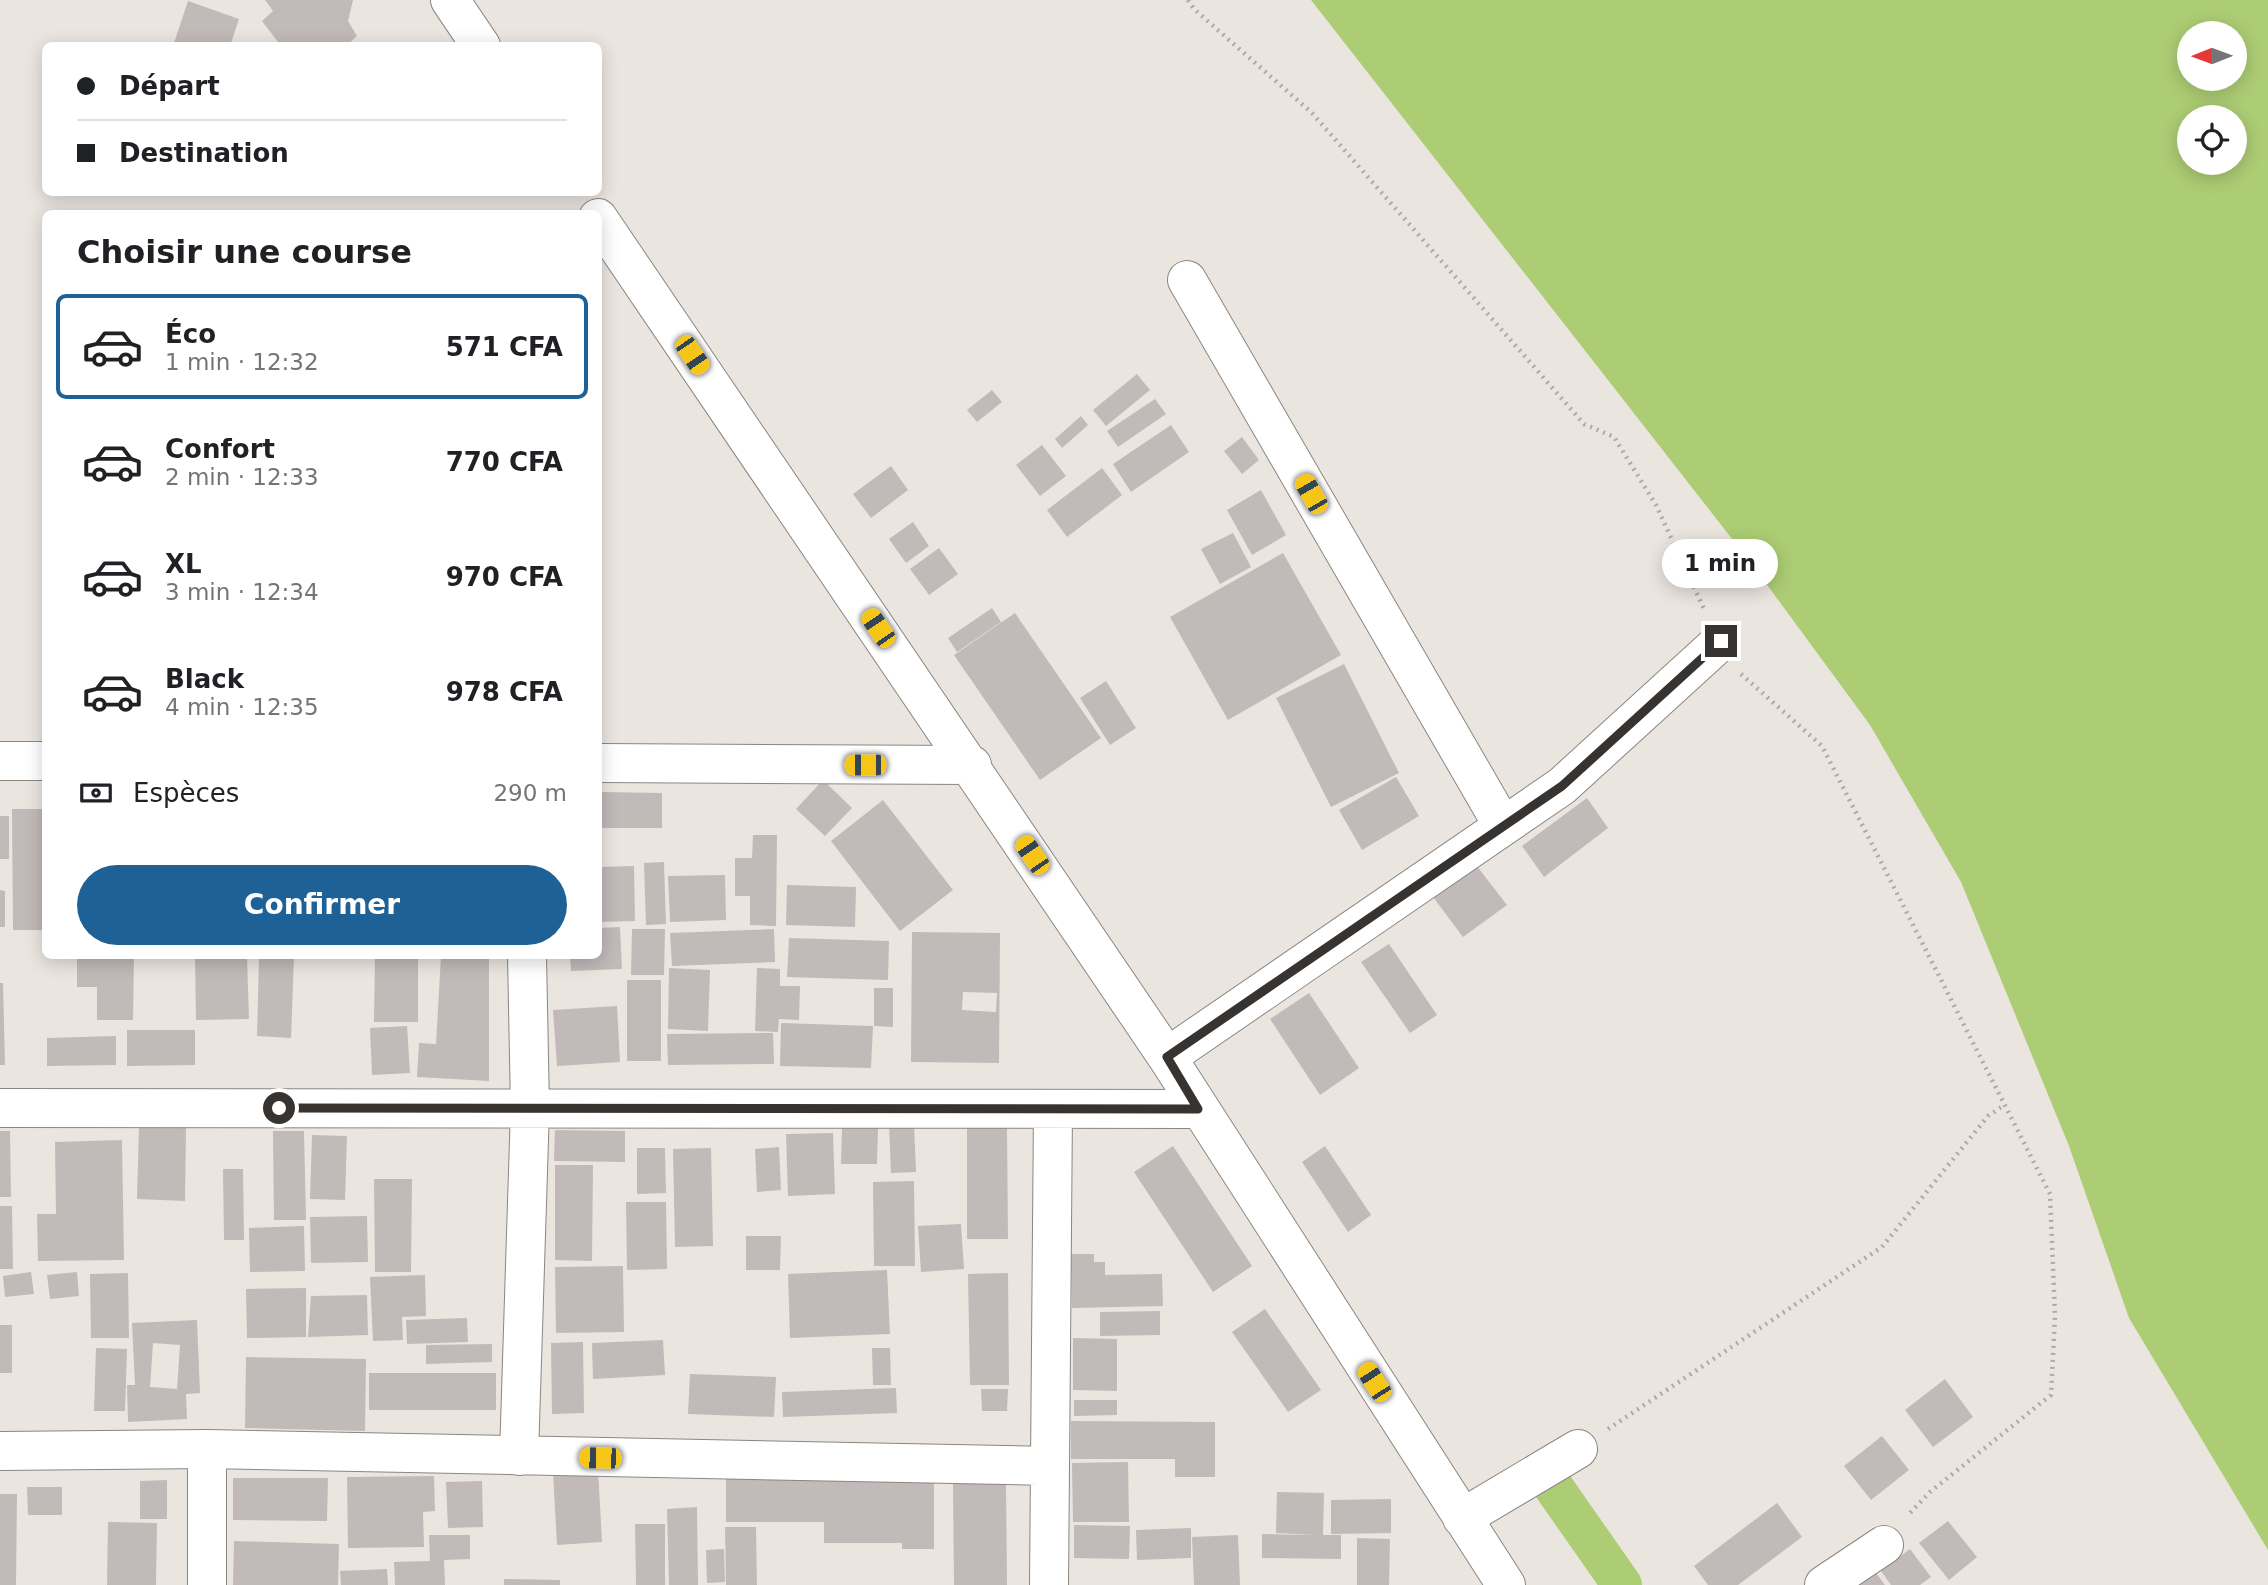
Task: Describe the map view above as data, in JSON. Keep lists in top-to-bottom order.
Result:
{
  "north": "left",
  "page": {
    "banner": ["Départ", "Destination"],
    "heading": "Choisir une course",
    "list": [
      {
        "name": "Éco",
        "note": "1 min · 12:32",
        "value": "571 CFA"
      },
      {
        "name": "Confort",
        "note": "2 min · 12:33",
        "value": "770 CFA"
      },
      {
        "name": "XL",
        "note": "3 min · 12:34",
        "value": "970 CFA"
      },
      {
        "name": "Black",
        "note": "4 min · 12:35",
        "value": "978 CFA"
      }
    ],
    "bubble": "1 min",
    "pay": ["Espèces", "290 m"],
    "buttons": "Confirmer"
  }
}
